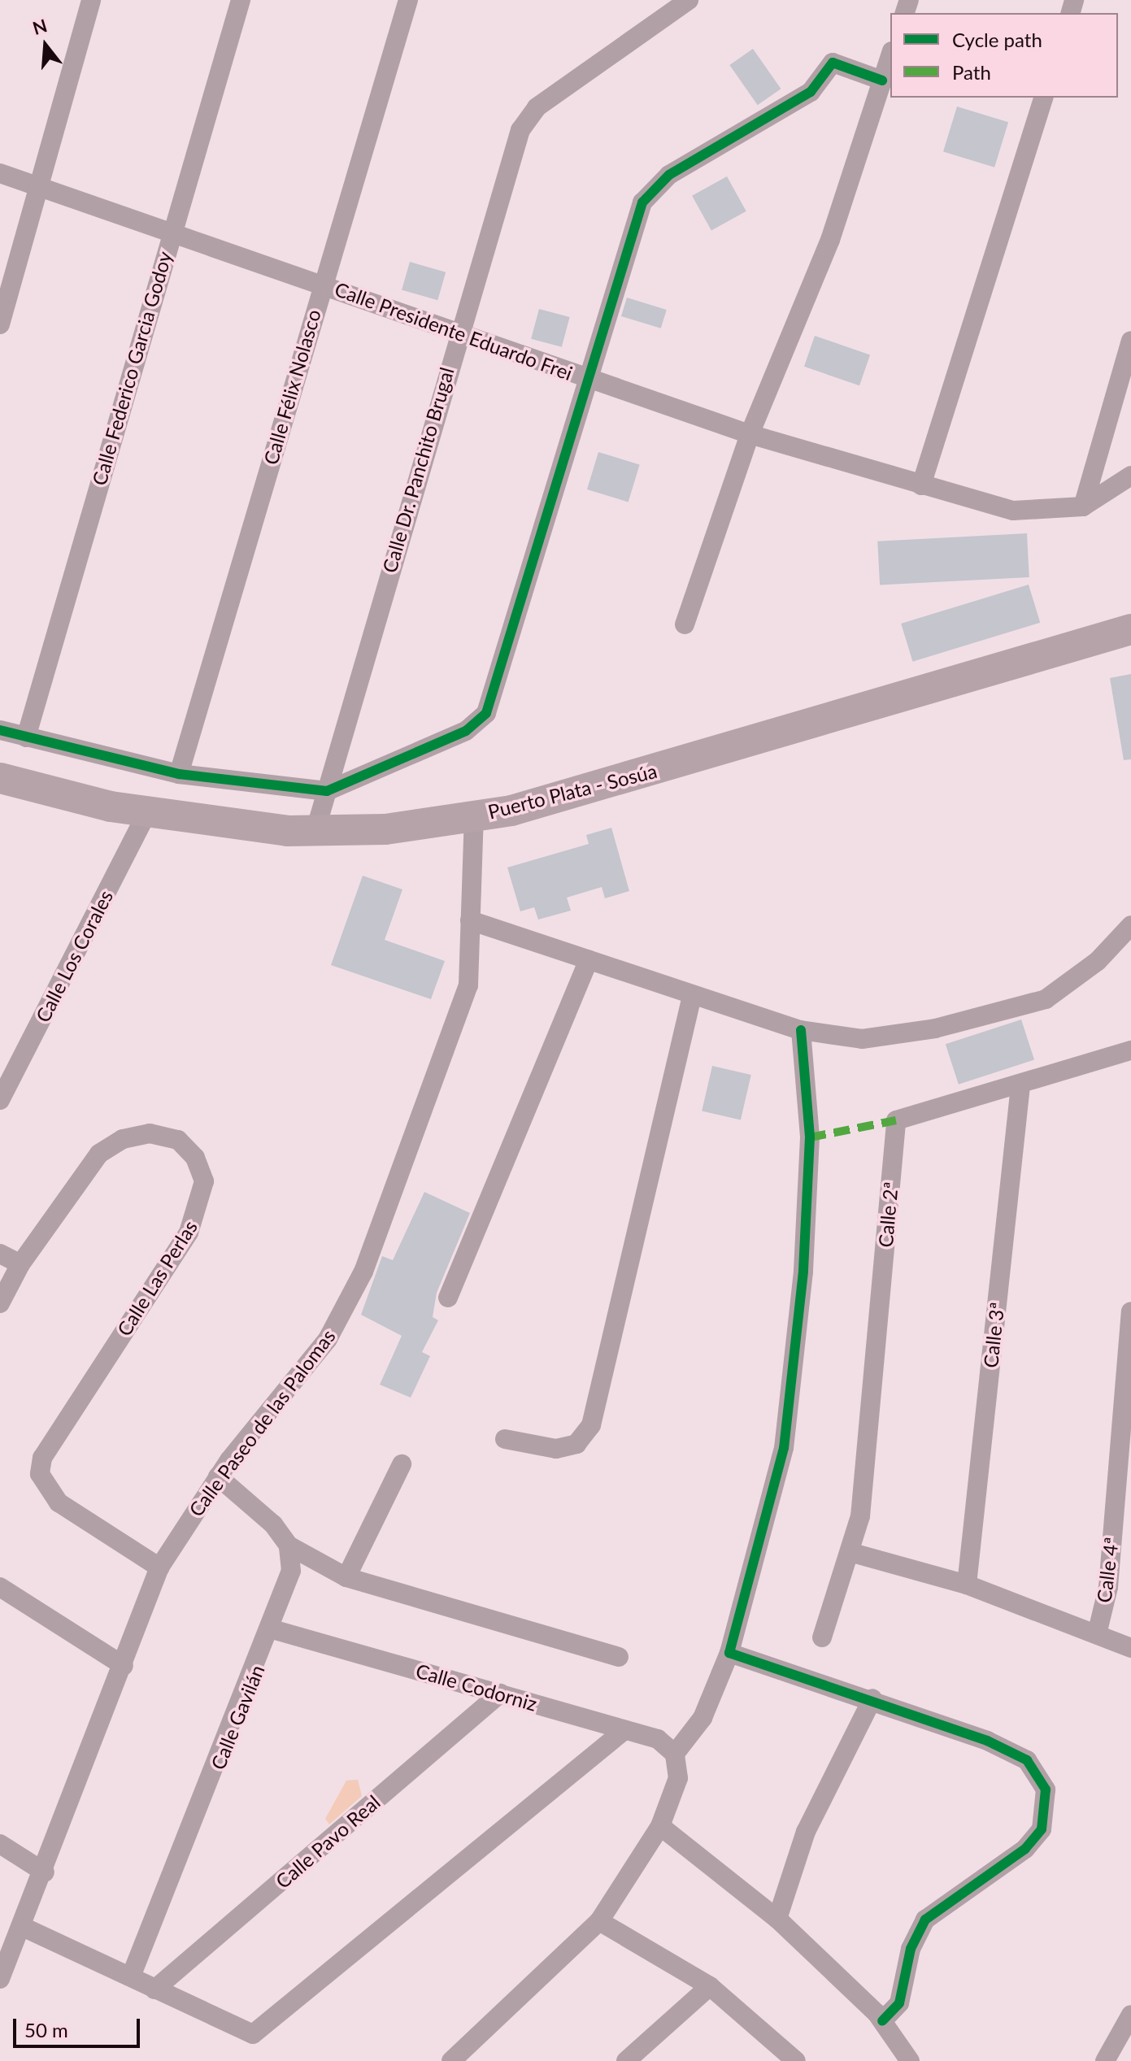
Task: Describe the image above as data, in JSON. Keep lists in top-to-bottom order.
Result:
{
  "streets": {
    "main road": ["Puerto Plata - Sosúa"],
    "street": [
      "Calle Presidente Eduardo Frei",
      "Calle Federico Garcia Godoy",
      "Calle Félix Nolasco",
      "Calle Dr. Panchito Brugal",
      "Calle Los Corales",
      "Calle 2ª",
      "Calle Las Perlas",
      "Calle 3ª",
      "Calle Paseo de las Palomas",
      "Calle 4ª",
      "Calle Codorniz",
      "Calle Gavilán",
      "Calle Pavo Real"
    ]
  },
  "crossings": [
    ["Calle Presidente Eduardo Frei", "Calle Federico Garcia Godoy"],
    ["Calle Presidente Eduardo Frei", "Calle Félix Nolasco"],
    ["Calle Presidente Eduardo Frei", "Calle Dr. Panchito Brugal"],
    ["Calle Dr. Panchito Brugal", "Puerto Plata - Sosúa"],
    ["Puerto Plata - Sosúa", "Calle Los Corales"],
    ["Puerto Plata - Sosúa", "Calle Paseo de las Palomas"],
    ["Calle 2ª", "Calle 3ª"],
    ["Calle Las Perlas", "Calle Paseo de las Palomas"],
    ["Calle Codorniz", "Calle Gavilán"],
    ["Calle Codorniz", "Calle Pavo Real"]
  ],
  "legend": ["Cycle path", "Path"],
  "scale_bar": "50 m",
  "north": "top"
}
